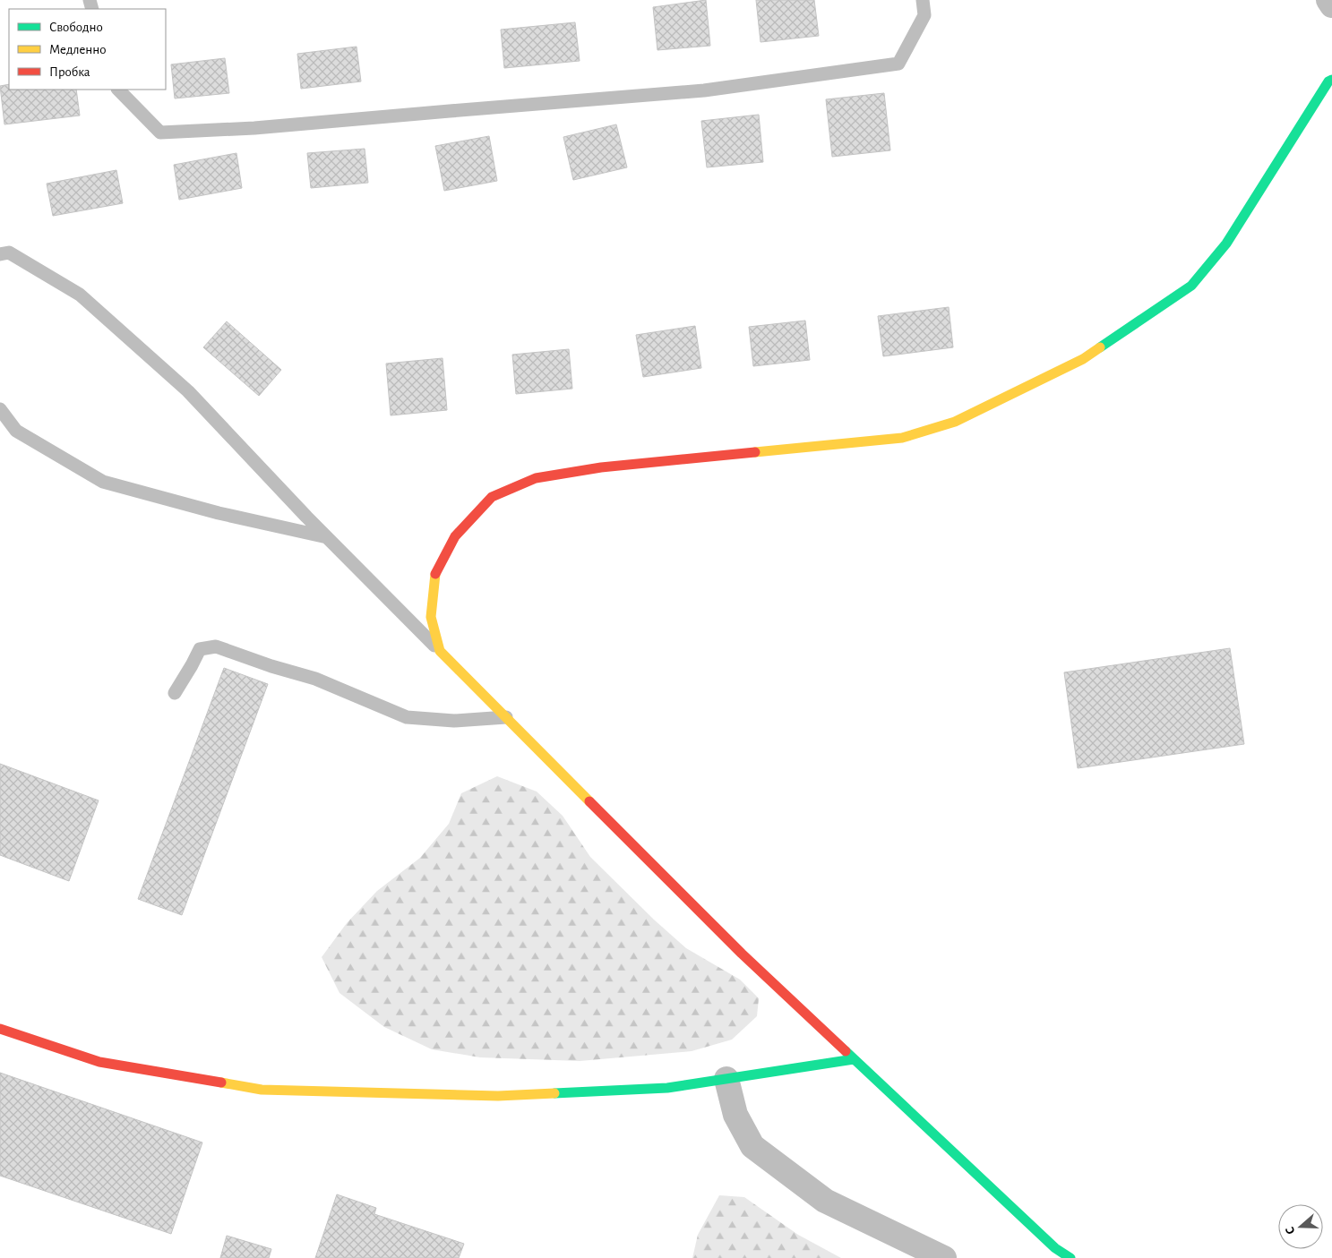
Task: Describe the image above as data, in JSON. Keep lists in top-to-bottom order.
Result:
{
  "legend": ["Свободно", "Медленно", "Пробка"],
  "north": "left"
}
